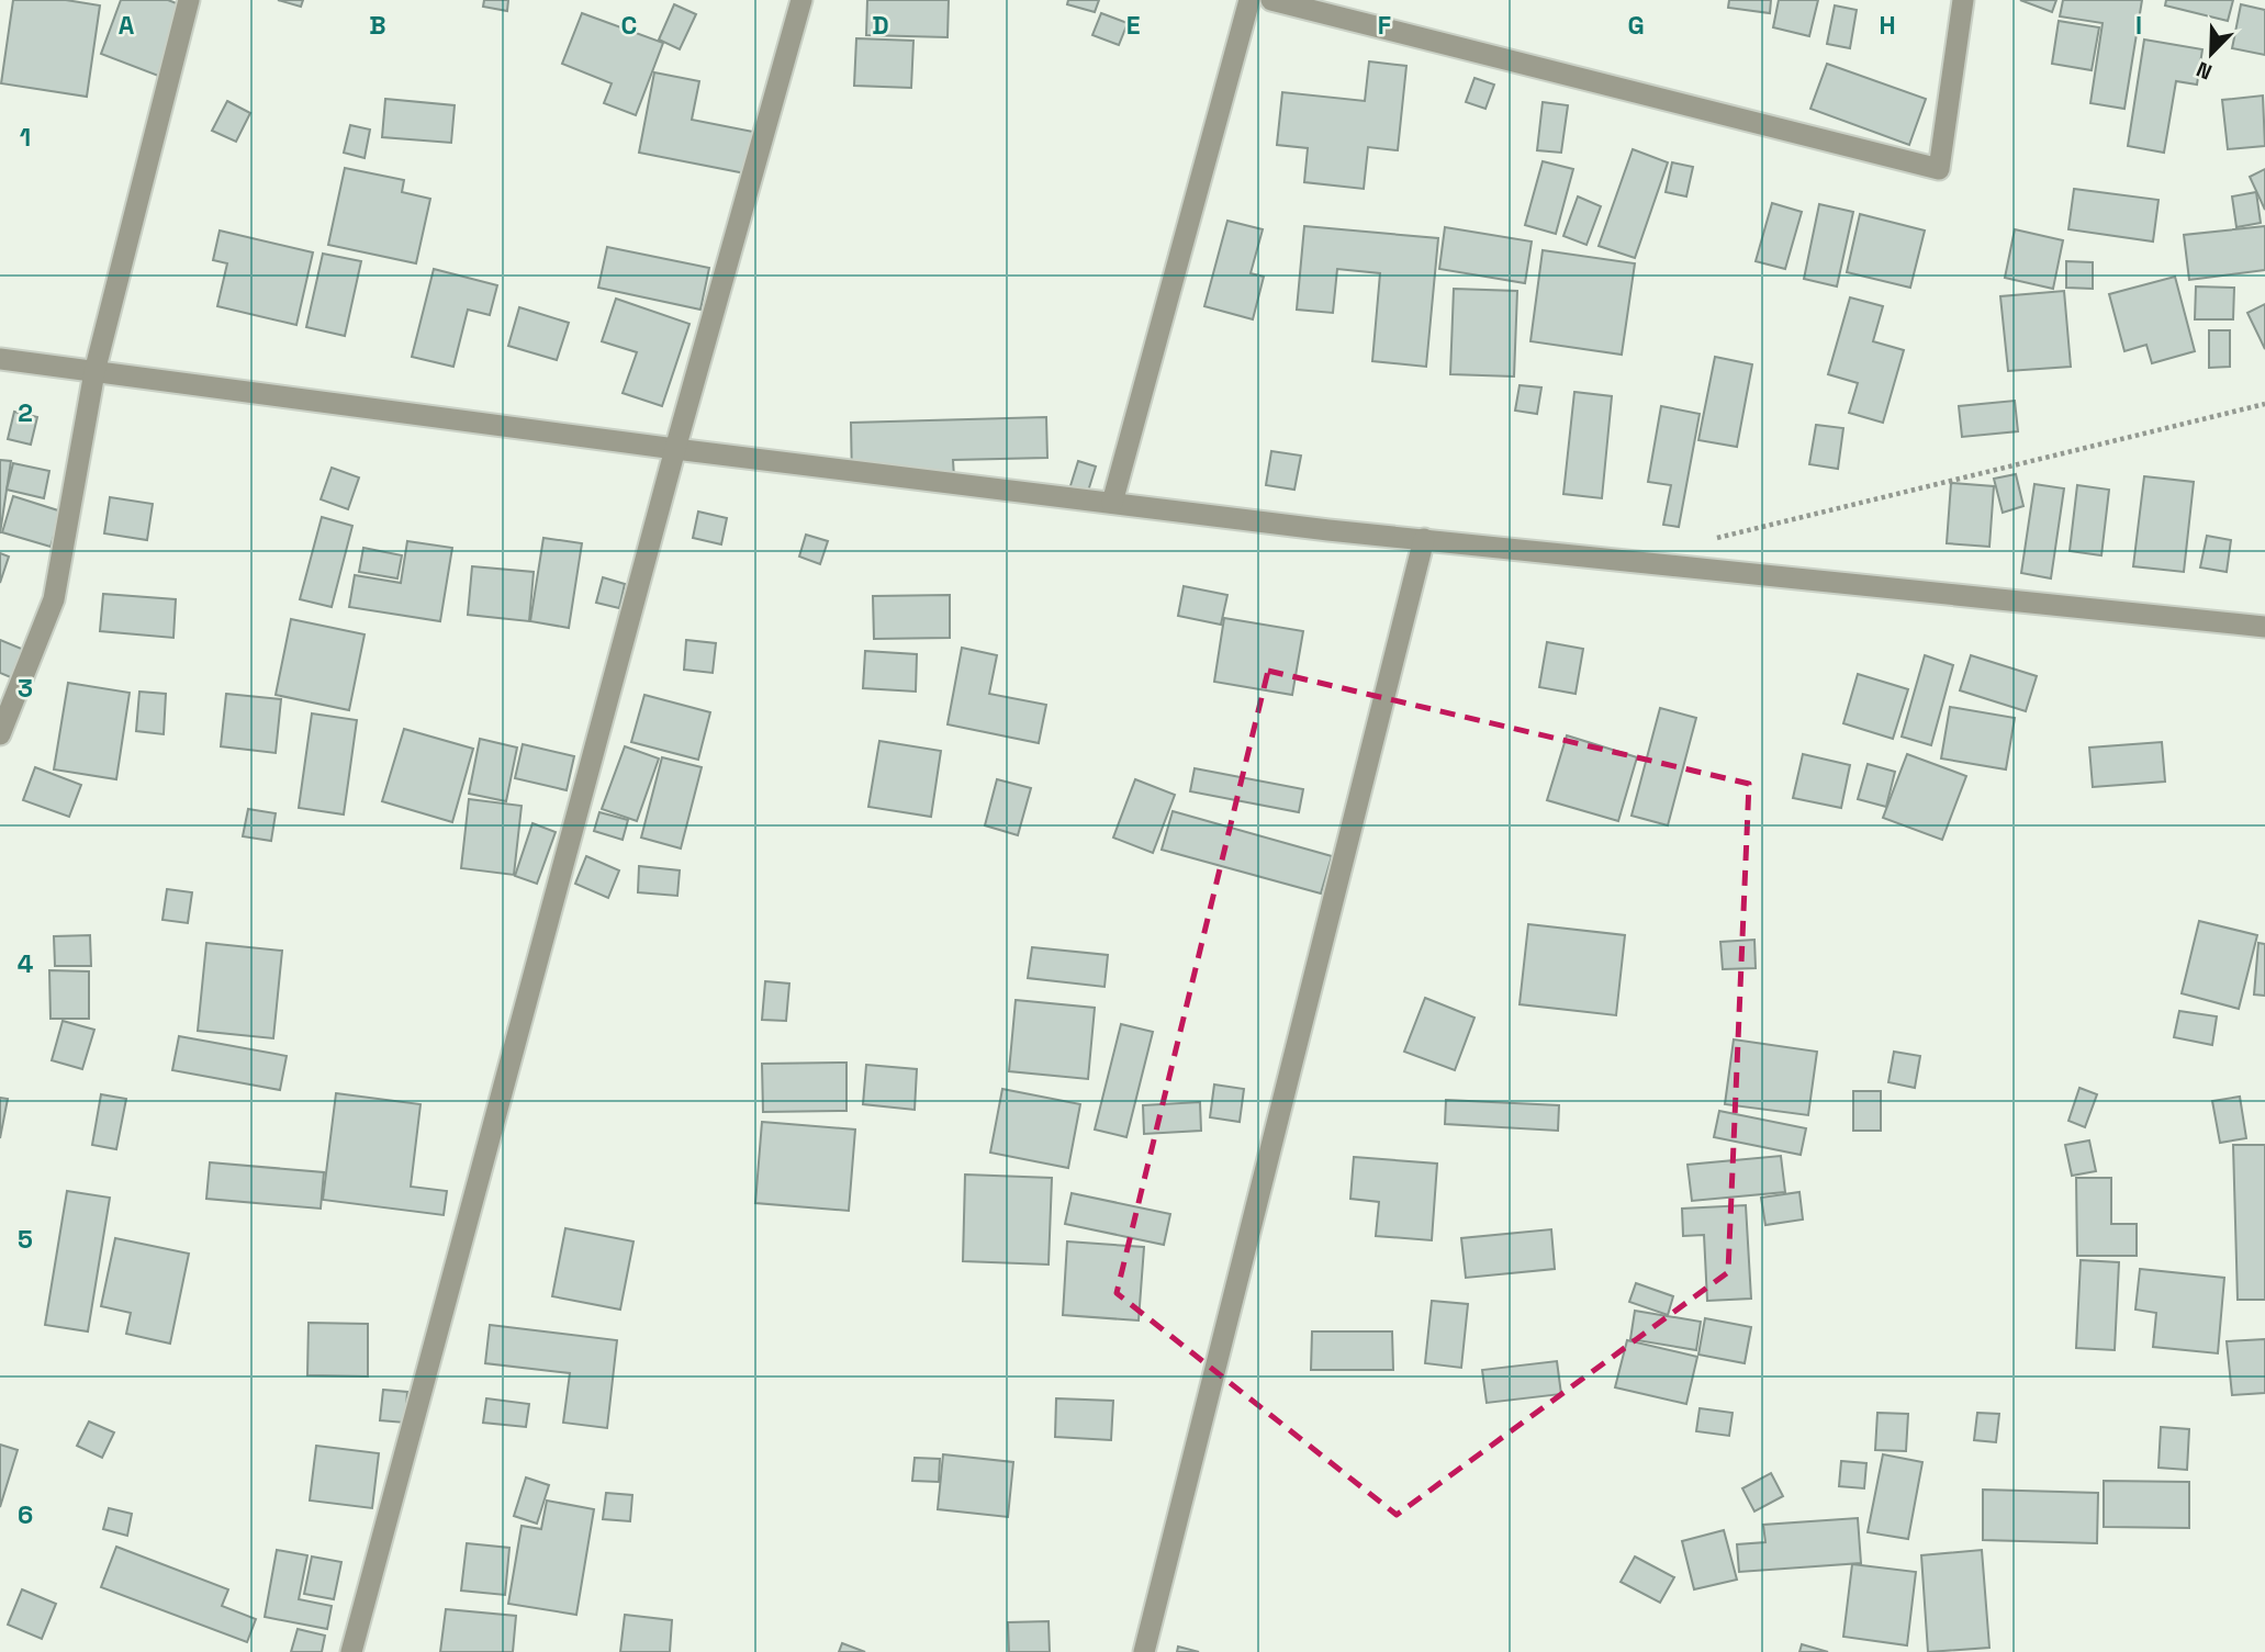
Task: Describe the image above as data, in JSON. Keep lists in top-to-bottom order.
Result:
{
  "north": "bottom left",
  "grid": {
    "columns": [
      "A",
      "B",
      "C",
      "D",
      "E",
      "F",
      "G",
      "H",
      "I"
    ],
    "rows": [
      "1",
      "2",
      "3",
      "4",
      "5",
      "6"
    ]
  }
}
